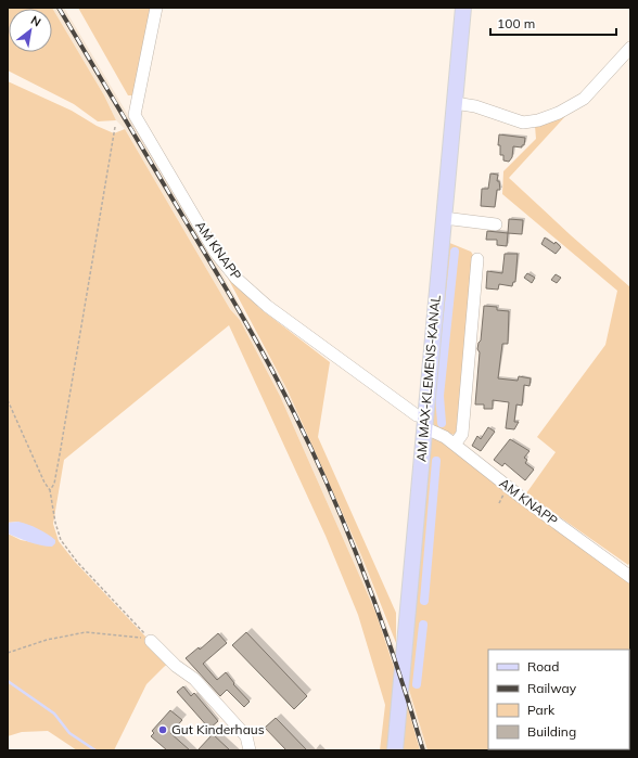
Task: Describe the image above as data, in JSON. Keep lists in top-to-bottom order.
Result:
{
  "streets": {
    "main road": ["AM MAX-KLEMENS-KANAL"],
    "street": ["AM KNAPP"]
  },
  "crossings": [
    ["AM KNAPP", "AM MAX-KLEMENS-KANAL"]
  ],
  "places": ["Gut Kinderhaus"],
  "legend": [
    "Road",
    "Railway",
    "Park",
    "Building"
  ],
  "scale_bar": "100 m",
  "north": "top right"
}
